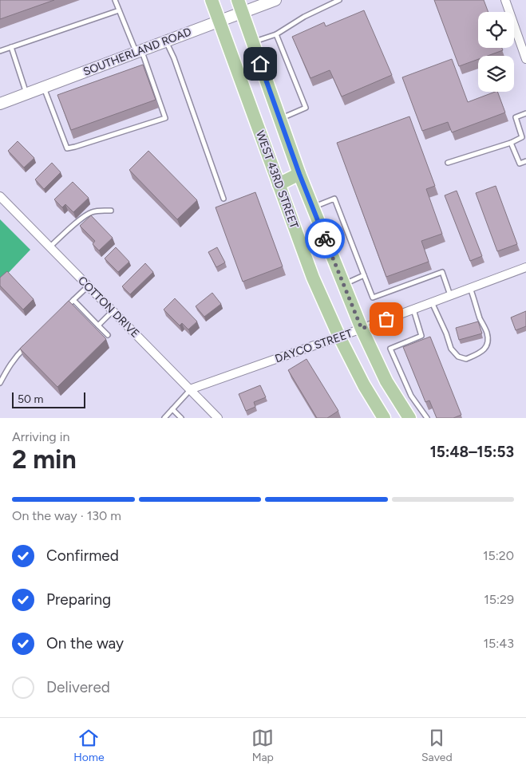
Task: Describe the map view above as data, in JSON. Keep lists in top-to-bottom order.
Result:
{
  "streets": {
    "main road": ["WEST 43RD STREET"],
    "street": ["SOUTHERLAND ROAD", "COTTON DRIVE", "DAYCO STREET"]
  },
  "crossings": [
    ["SOUTHERLAND ROAD", "WEST 43RD STREET"],
    ["WEST 43RD STREET", "DAYCO STREET"],
    ["COTTON DRIVE", "DAYCO STREET"]
  ],
  "scale_bar": "50 m",
  "page": {
    "scale": "50 m",
    "heading": ["2 min", "Arriving in", "15:48–15:53"],
    "bar": "On the way · 130 m",
    "list": [
      ["Confirmed", "15:20"],
      ["Preparing", "15:29"],
      ["On the way", "15:43"],
      "Delivered"
    ],
    "tabs": ["Home", "Map", "Saved"]
  }
}
